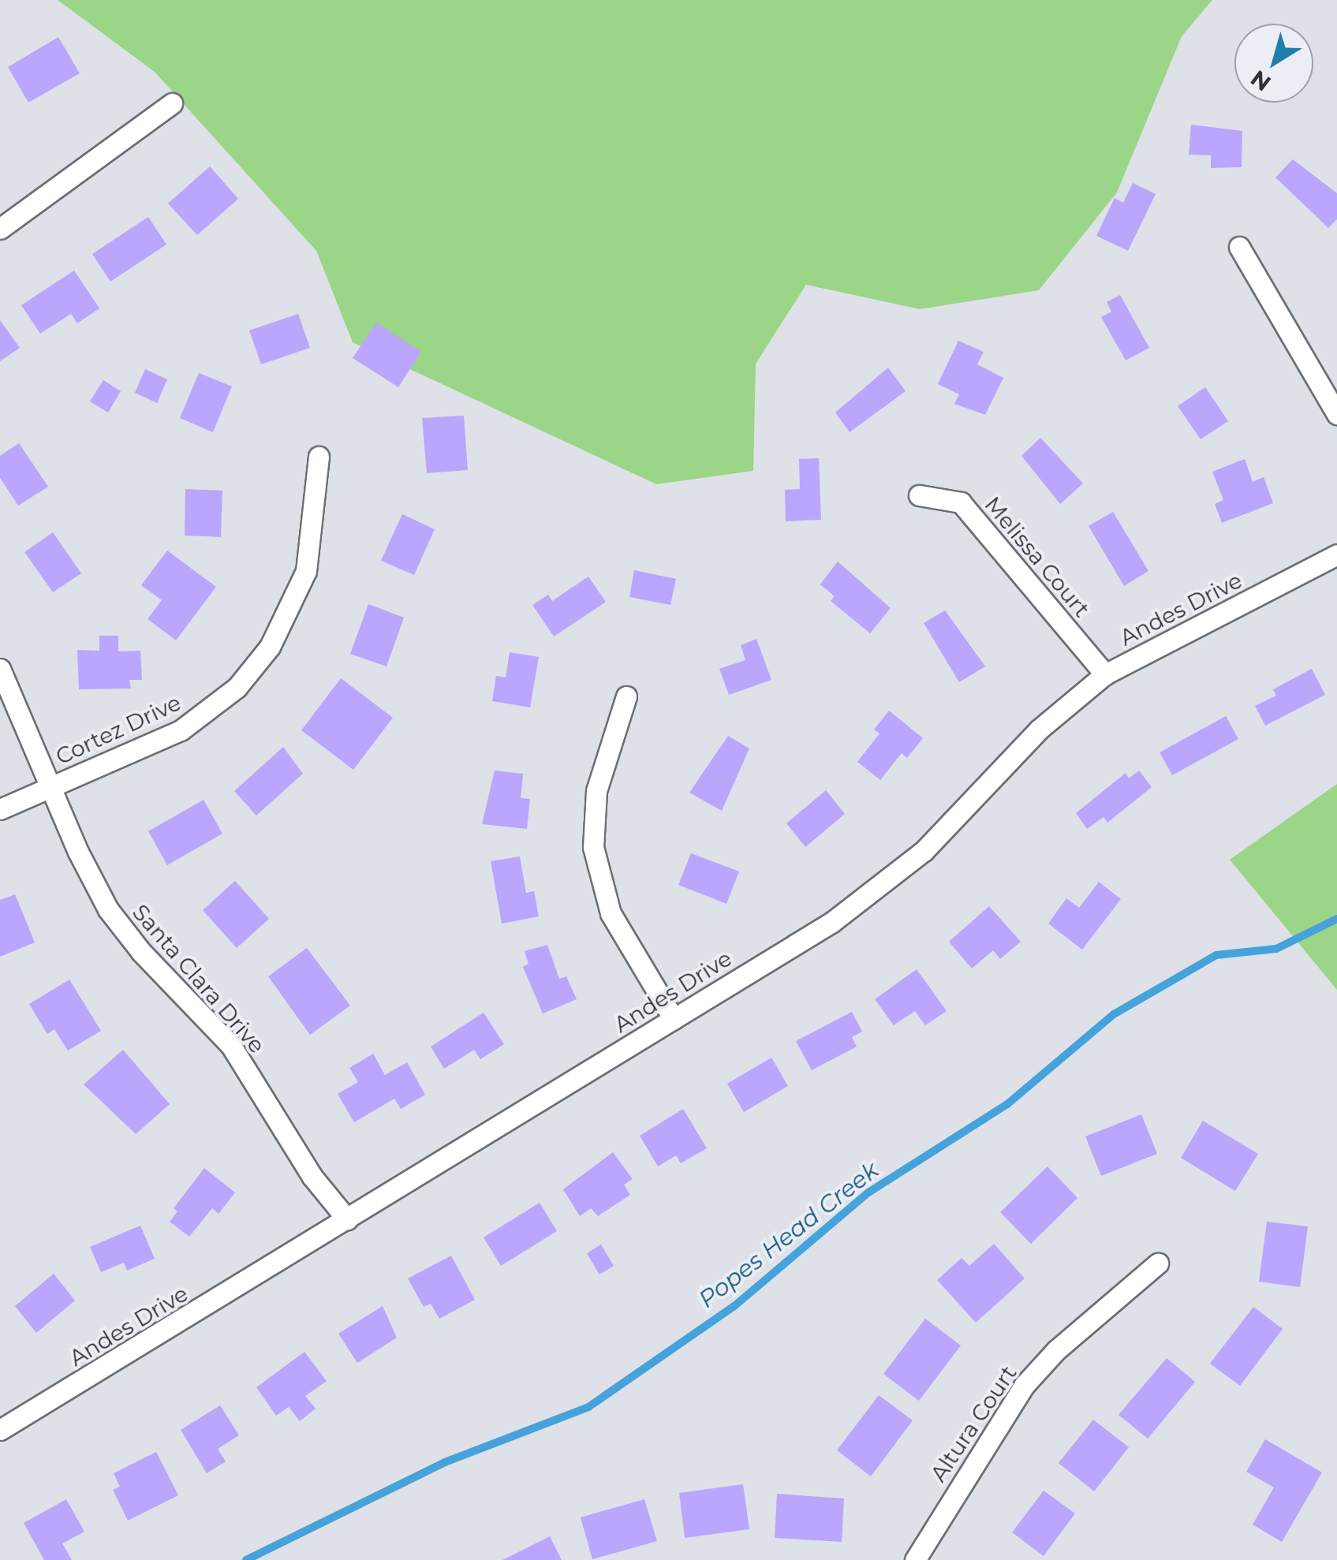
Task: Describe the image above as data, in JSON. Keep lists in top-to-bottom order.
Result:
{
  "streets": {
    "street": [
      "Melissa Court",
      "Andes Drive",
      "Cortez Drive",
      "Santa Clara Drive",
      "Altura Court"
    ]
  },
  "crossings": [
    ["Melissa Court", "Andes Drive"],
    ["Andes Drive", "Santa Clara Drive"],
    ["Cortez Drive", "Santa Clara Drive"]
  ],
  "water": ["Popes Head Creek"],
  "north": "bottom left"
}
